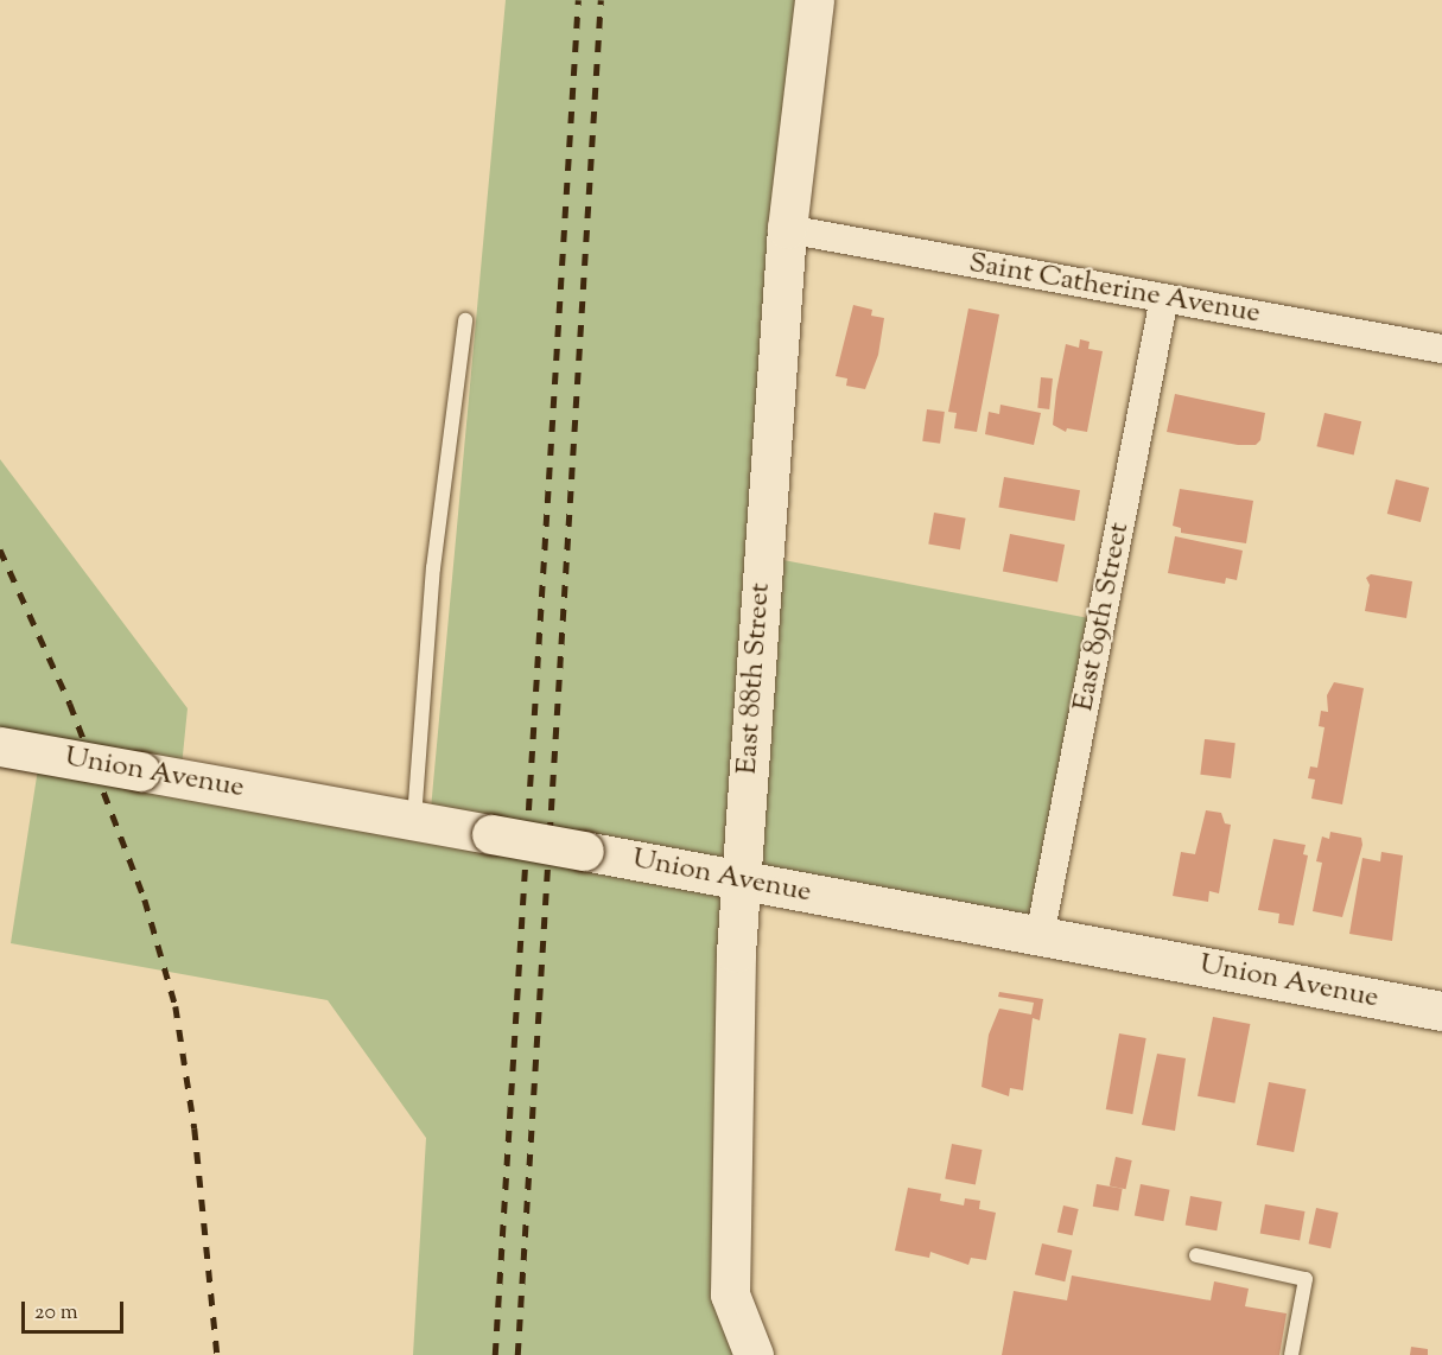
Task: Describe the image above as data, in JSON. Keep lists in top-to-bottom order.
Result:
{
  "streets": {
    "main road": ["East 88th Street", "Union Avenue"],
    "street": ["Saint Catherine Avenue", "East 89th Street"]
  },
  "crossings": [
    ["Saint Catherine Avenue", "East 89th Street"],
    ["Saint Catherine Avenue", "East 88th Street"],
    ["East 89th Street", "Union Avenue"],
    ["East 88th Street", "Union Avenue"]
  ],
  "scale_bar": "20 m"
}
